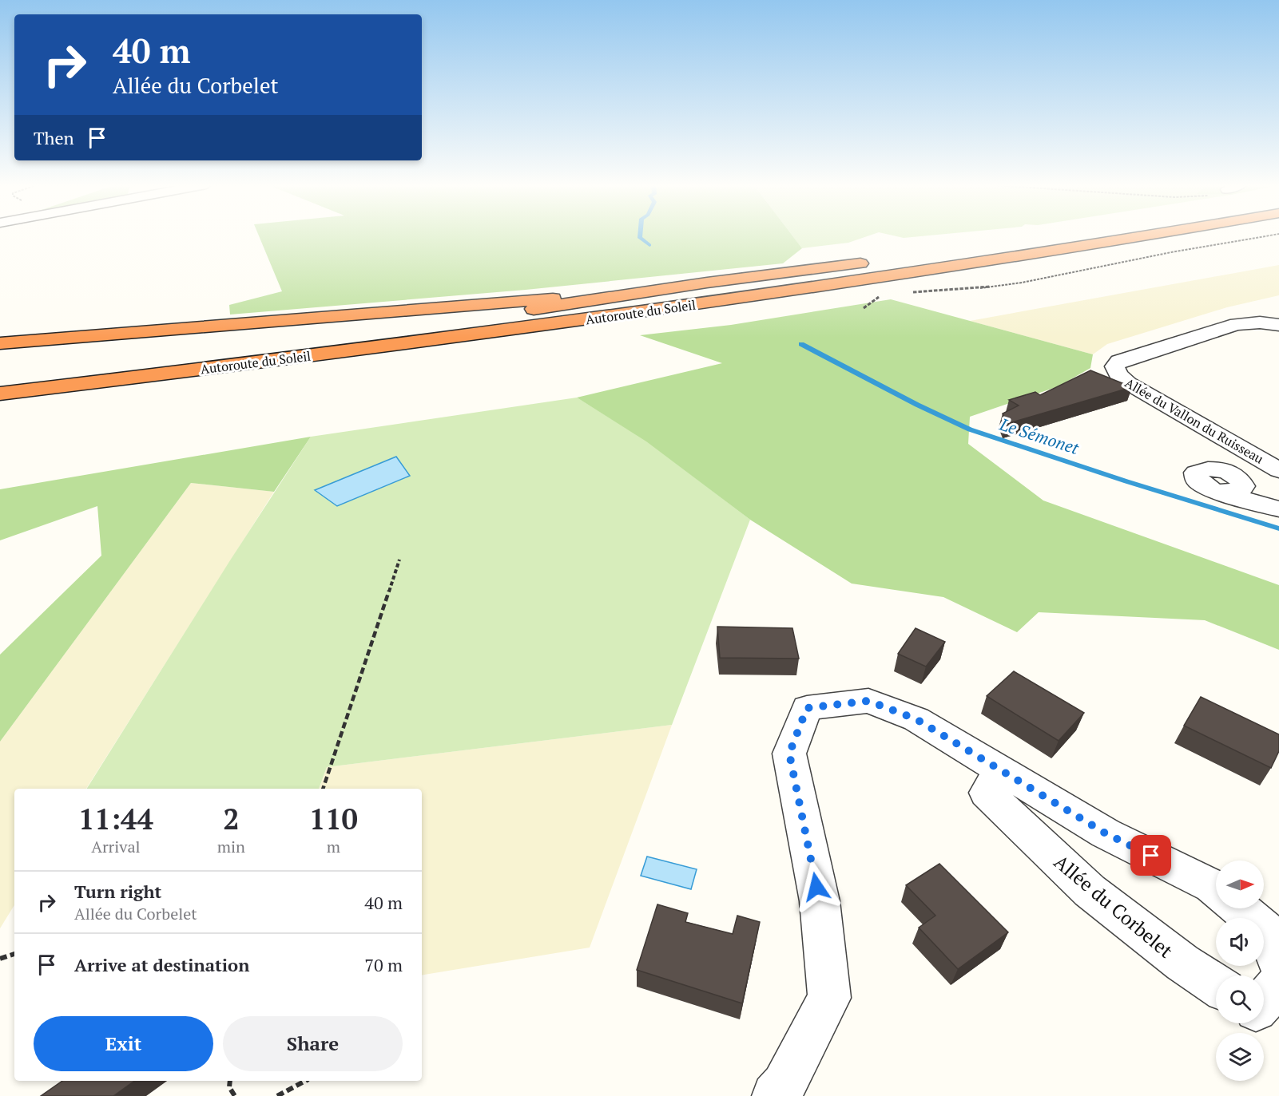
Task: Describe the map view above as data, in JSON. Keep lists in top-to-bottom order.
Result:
{
  "streets": {
    "highway": ["Autoroute du Soleil"],
    "street": ["Allée du Vallon du Ruisseau", "Allée du Corbelet"]
  },
  "water": ["Le Sémonet"],
  "north": "right",
  "page": {
    "turn": ["40 m", "Allée du Corbelet"],
    "then": "Then",
    "eta": [
      "11:44",
      "Arrival",
      "2",
      "min",
      "110",
      "m"
    ],
    "list": [
      {
        "name": "Turn right",
        "note": "Allée du Corbelet",
        "value": "40 m"
      },
      {
        "name": "Arrive at destination",
        "value": "70 m"
      }
    ],
    "buttons": ["Exit", "Share"]
  }
}
